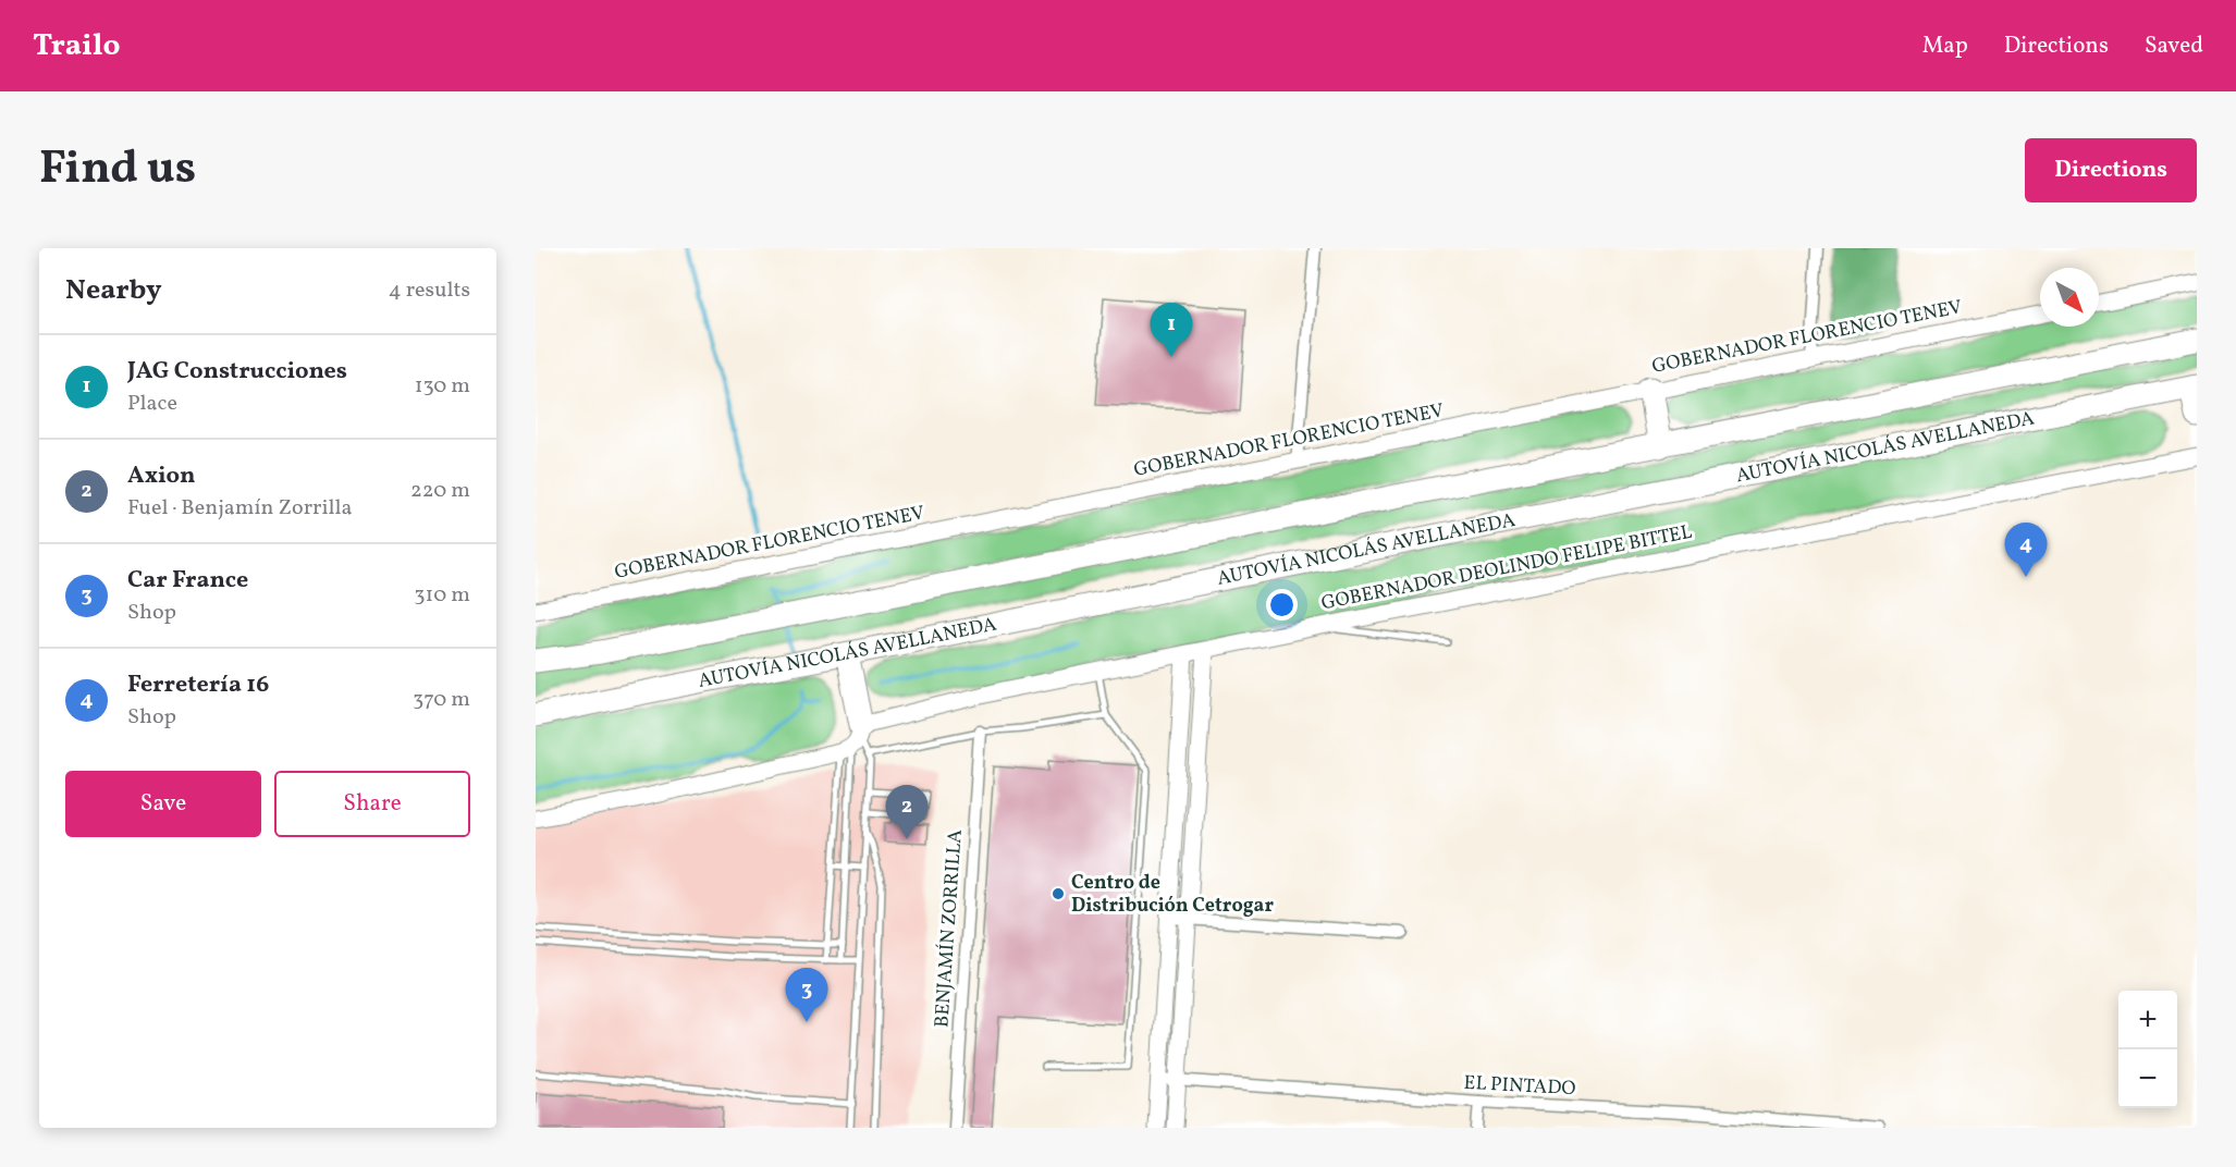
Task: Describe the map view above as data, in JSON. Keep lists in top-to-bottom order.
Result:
{
  "streets": {
    "highway": ["AUTOVÍA NICOLÁS AVELLANEDA"],
    "street": [
      "GOBERNADOR FLORENCIO TENEV",
      "GOBERNADOR DEOLINDO FELIPE BITTEL",
      "BENJAMÍN ZORRILLA",
      "EL PINTADO"
    ]
  },
  "places": ["Centro de Distribución Cetrogar"],
  "north": "bottom right",
  "page": {
    "header": "Trailo",
    "nav": ["Map", "Directions", "Saved"],
    "title": "Find us",
    "buttons": [
      "Directions",
      ["Save", "Share"]
    ],
    "heading": ["Nearby", "4 results"],
    "pins": [
      "1",
      "4",
      "2",
      "3"
    ],
    "list": [
      {
        "mark": "1",
        "name": "JAG Construcciones",
        "note": "Place",
        "value": "130 m"
      },
      {
        "mark": "2",
        "name": "Axion",
        "note": "Fuel · Benjamín Zorrilla",
        "value": "220 m"
      },
      {
        "mark": "3",
        "name": "Car France",
        "note": "Shop",
        "value": "310 m"
      },
      {
        "mark": "4",
        "name": "Ferretería 16",
        "note": "Shop",
        "value": "370 m"
      }
    ],
    "map_buttons": ["+", "−"]
  }
}
